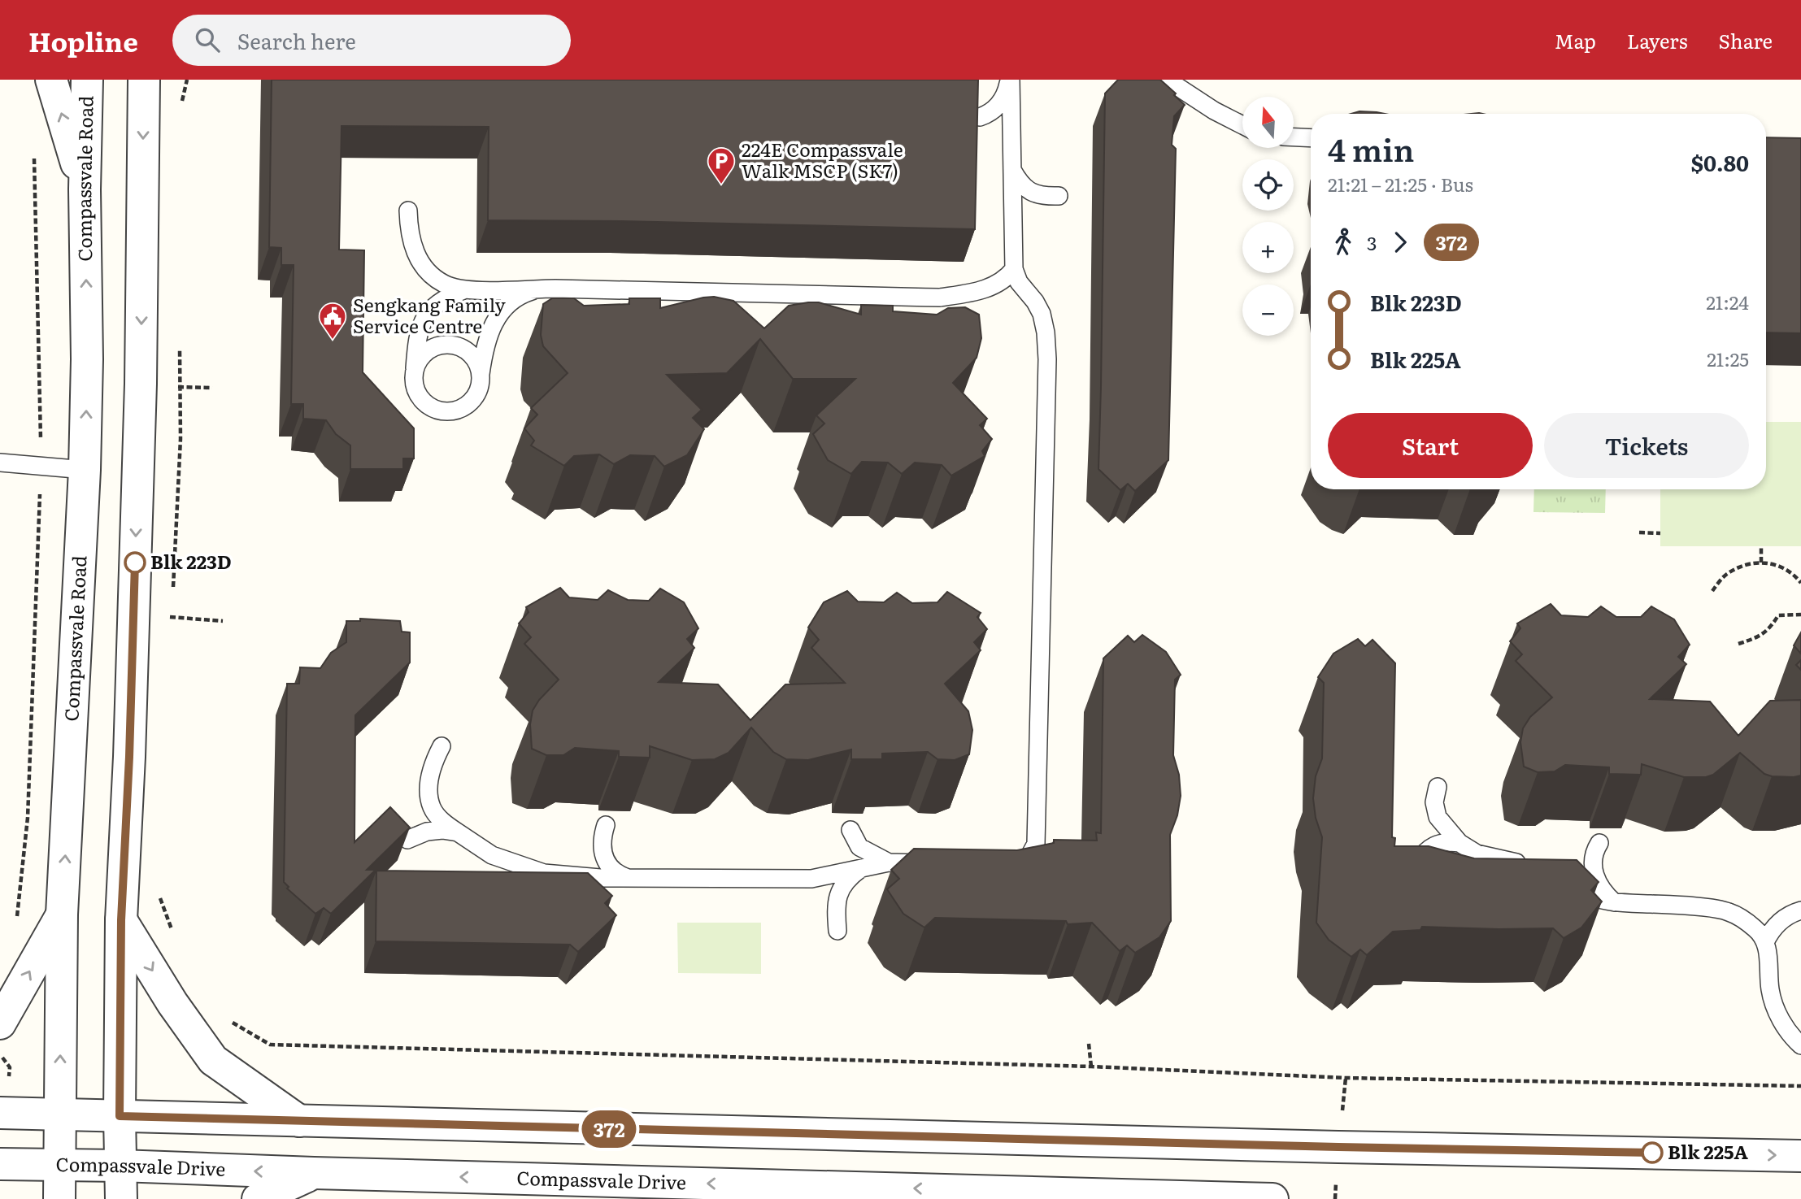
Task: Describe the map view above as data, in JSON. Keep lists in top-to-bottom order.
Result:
{
  "streets": {
    "street": ["Compassvale Road", "Compassvale Drive"]
  },
  "crossings": [
    ["Compassvale Road", "Compassvale Drive"]
  ],
  "places": {
    "parking": ["224E Compassvale Walk MSCP (SK7)"],
    "public building": ["Sengkang Family Service Centre"],
    "other": ["Blk 223D", "Blk 225A"]
  },
  "lines": ["bus line 372"],
  "north": "top",
  "page": {
    "header": "Hopline",
    "search": "Search here",
    "nav": ["Map", "Layers", "Share"],
    "on_map": "372",
    "map_buttons": ["+", "−"],
    "heading": ["4 min", "21:21 – 21:25 · Bus", "$0.80"],
    "legs": ["3", "372"],
    "list": [
      {
        "name": "Blk 223D",
        "value": "21:24"
      },
      {
        "name": "Blk 225A",
        "value": "21:25"
      }
    ],
    "buttons": ["Start", "Tickets"]
  }
}
